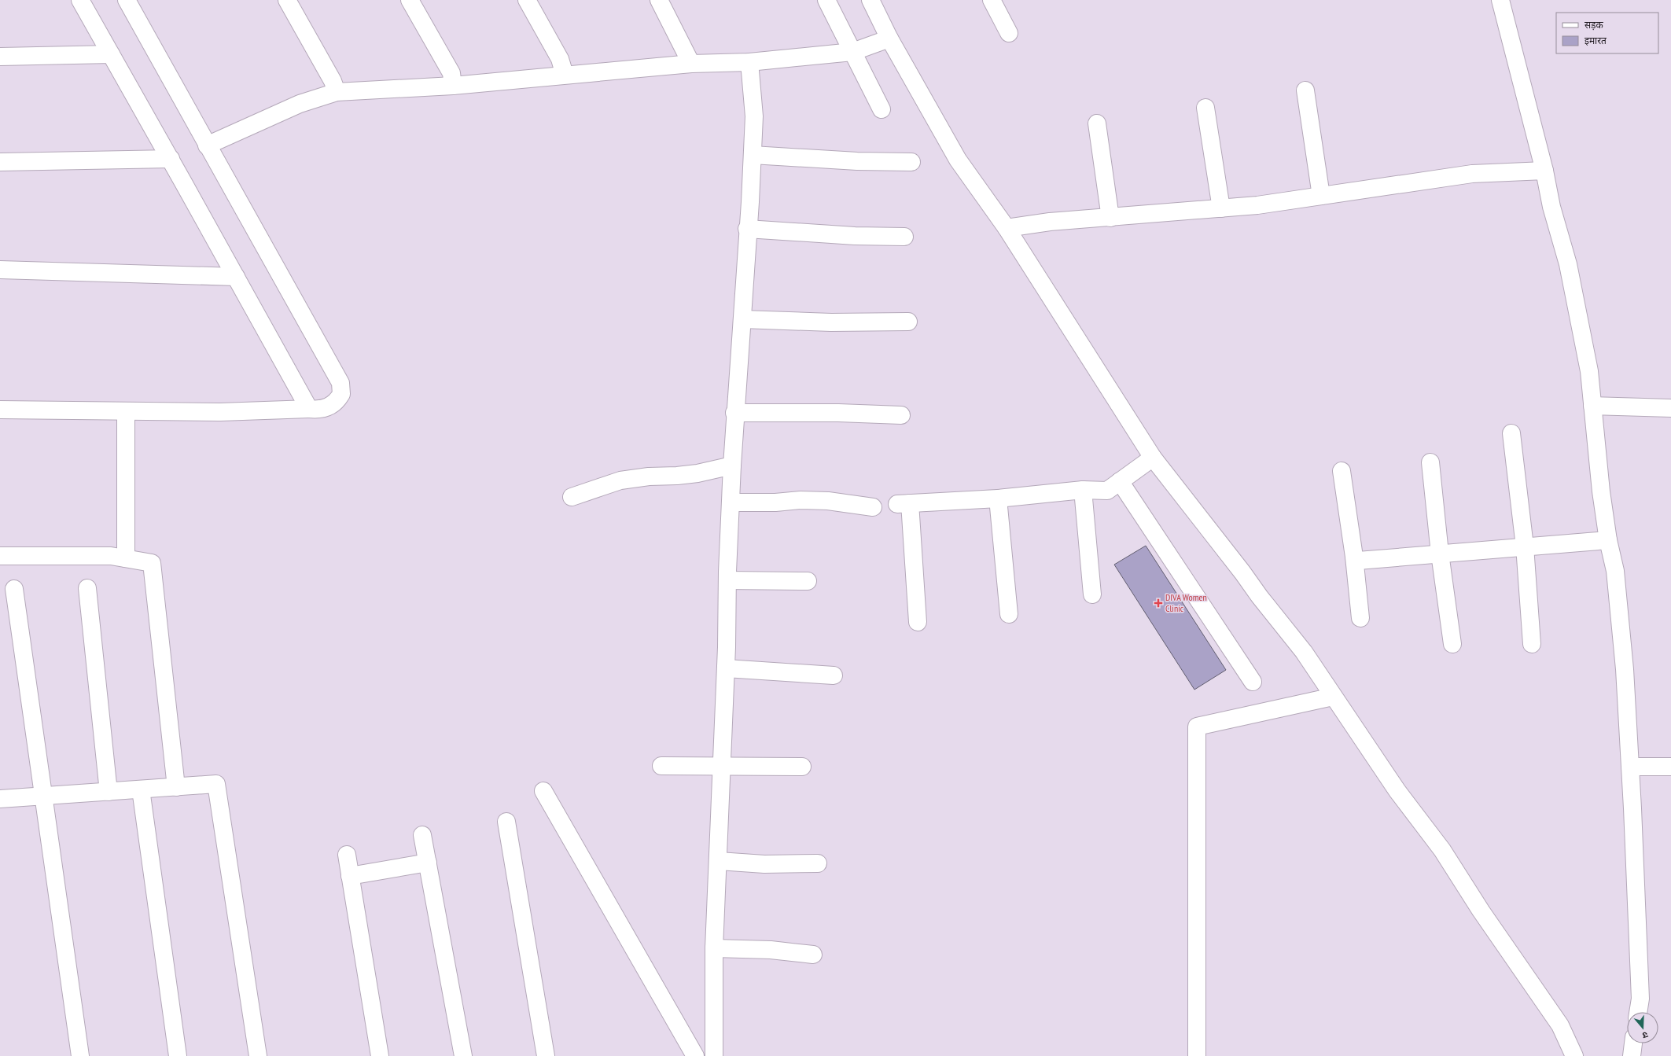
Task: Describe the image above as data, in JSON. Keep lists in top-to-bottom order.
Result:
{
  "places": {
    "health": ["DIVA Women Clinic"]
  },
  "legend": ["सड़क", "इमारत"],
  "north": "bottom"
}
